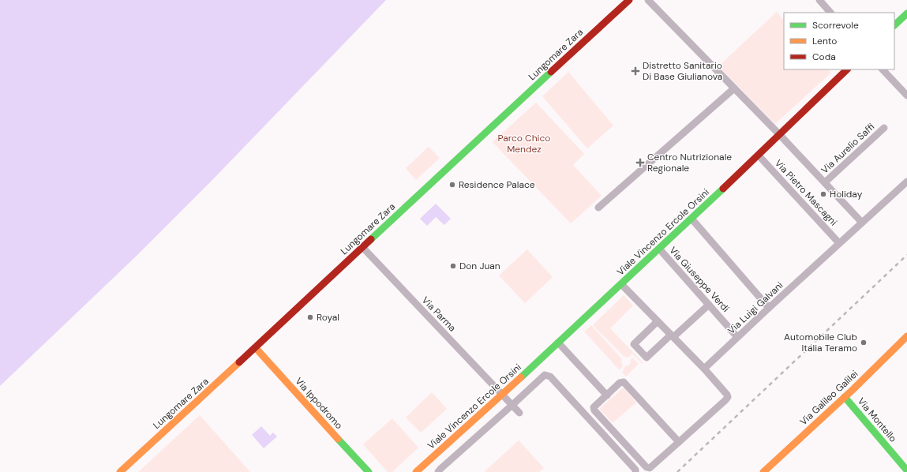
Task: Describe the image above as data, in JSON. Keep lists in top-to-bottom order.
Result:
{
  "streets": {
    "street": [
      "Lungomare Zara",
      "Via Aurelio Saffi",
      "Via Pietro Mascagni",
      "Viale Vincenzo Ercole Orsini",
      "Via Giuseppe Verdi",
      "Via Luigi Galvani",
      "Via Parma",
      "Via Galileo Galilei",
      "Via Ippodromo",
      "Via Montello"
    ]
  },
  "crossings": [
    ["Lungomare Zara", "Via Parma"],
    ["Lungomare Zara", "Via Ippodromo"],
    ["Via Aurelio Saffi", "Viale Vincenzo Ercole Orsini"],
    ["Via Aurelio Saffi", "Via Luigi Galvani"],
    ["Via Pietro Mascagni", "Viale Vincenzo Ercole Orsini"],
    ["Via Pietro Mascagni", "Via Luigi Galvani"],
    ["Viale Vincenzo Ercole Orsini", "Via Giuseppe Verdi"],
    ["Viale Vincenzo Ercole Orsini", "Via Parma"],
    ["Via Giuseppe Verdi", "Via Luigi Galvani"],
    ["Via Galileo Galilei", "Via Montello"]
  ],
  "parks": ["Parco Chico Mendez"],
  "places": {
    "health": ["Distretto Sanitario Di Base Giulianova", "Centro Nutrizionale Regionale"],
    "other": [
      "Residence Palace",
      "Holiday",
      "Don Juan",
      "Royal",
      "Automobile Club Italia Teramo"
    ]
  },
  "legend": ["Scorrevole", "Lento", "Coda"]
}
